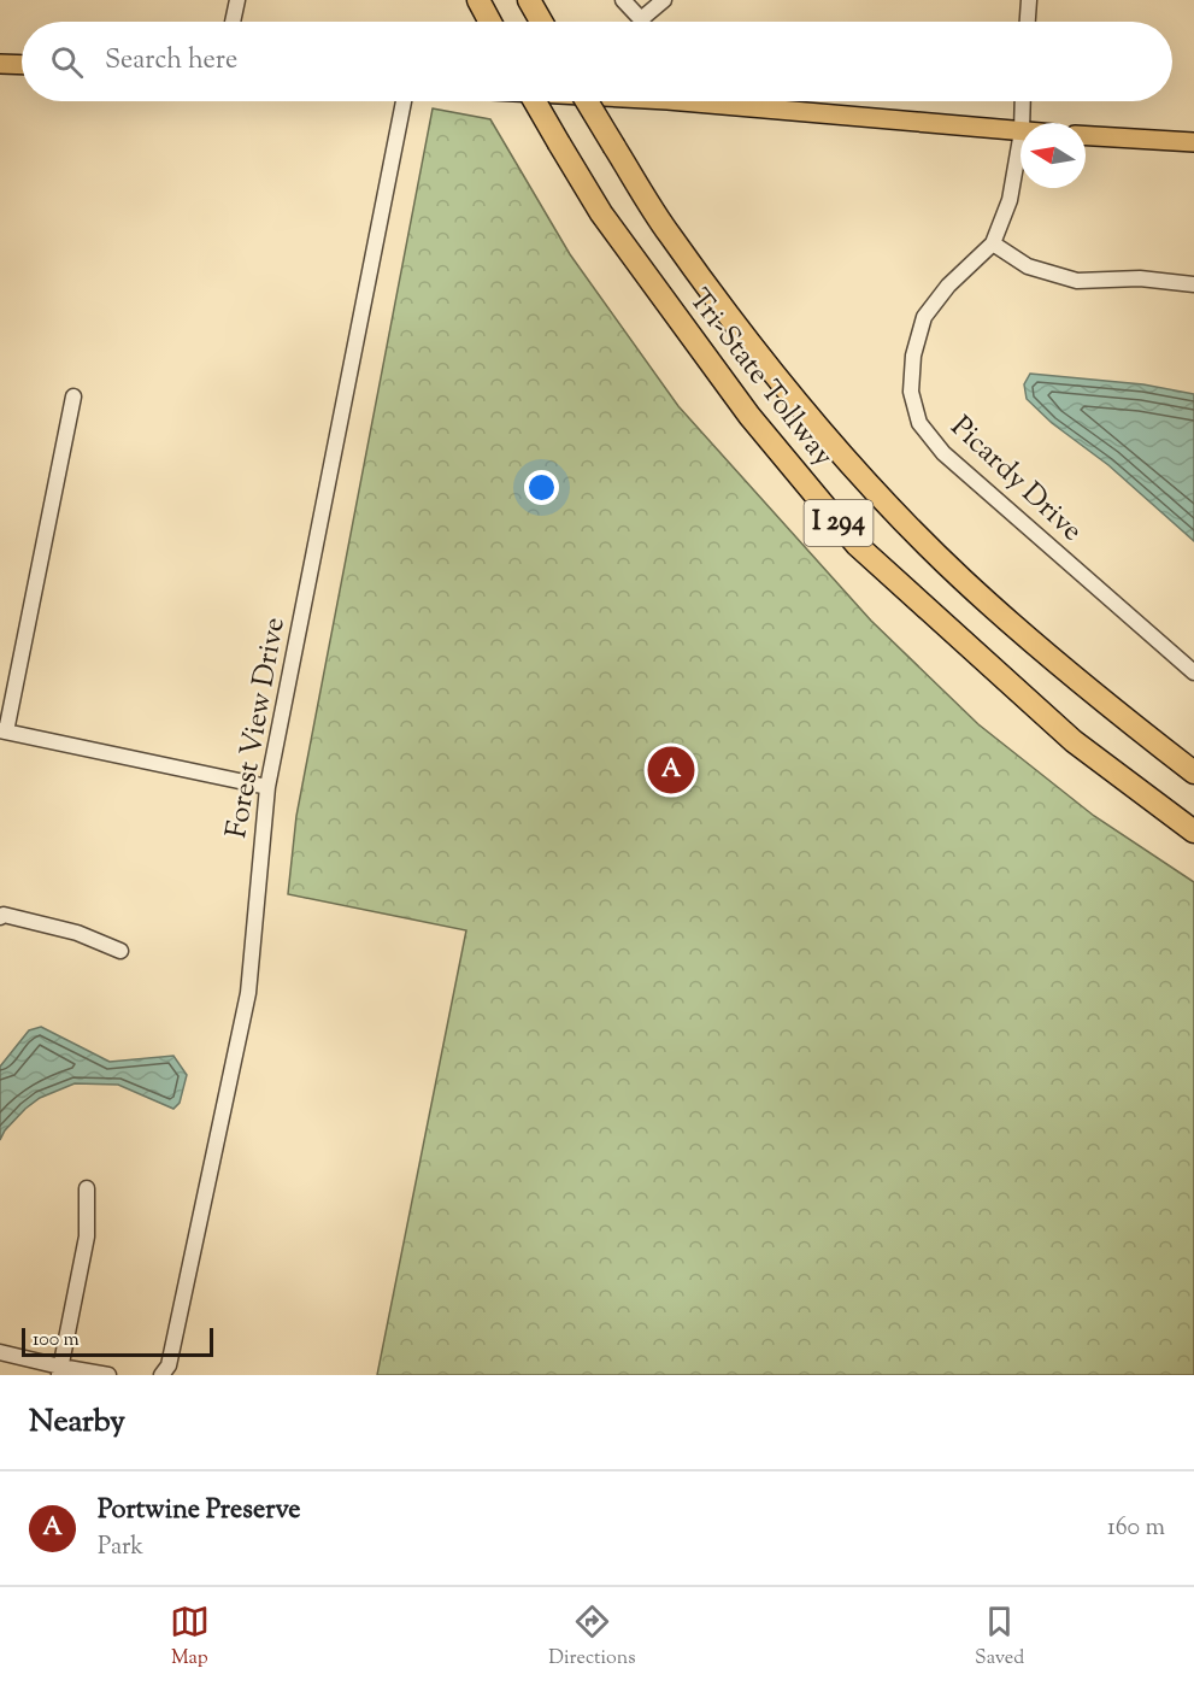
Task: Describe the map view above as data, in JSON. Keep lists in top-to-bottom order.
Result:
{
  "streets": {
    "highway": ["Tri-State Tollway", "I 294"],
    "street": ["Picardy Drive", "Forest View Drive"]
  },
  "scale_bar": "100 m",
  "north": "left",
  "page": {
    "search": "Search here",
    "pins": "A",
    "scale": "100 m",
    "heading": "Nearby",
    "list": [
      {
        "mark": "A",
        "name": "Portwine Preserve",
        "note": "Park",
        "value": "160 m"
      }
    ],
    "nav": ["Map", "Directions", "Saved"]
  }
}
